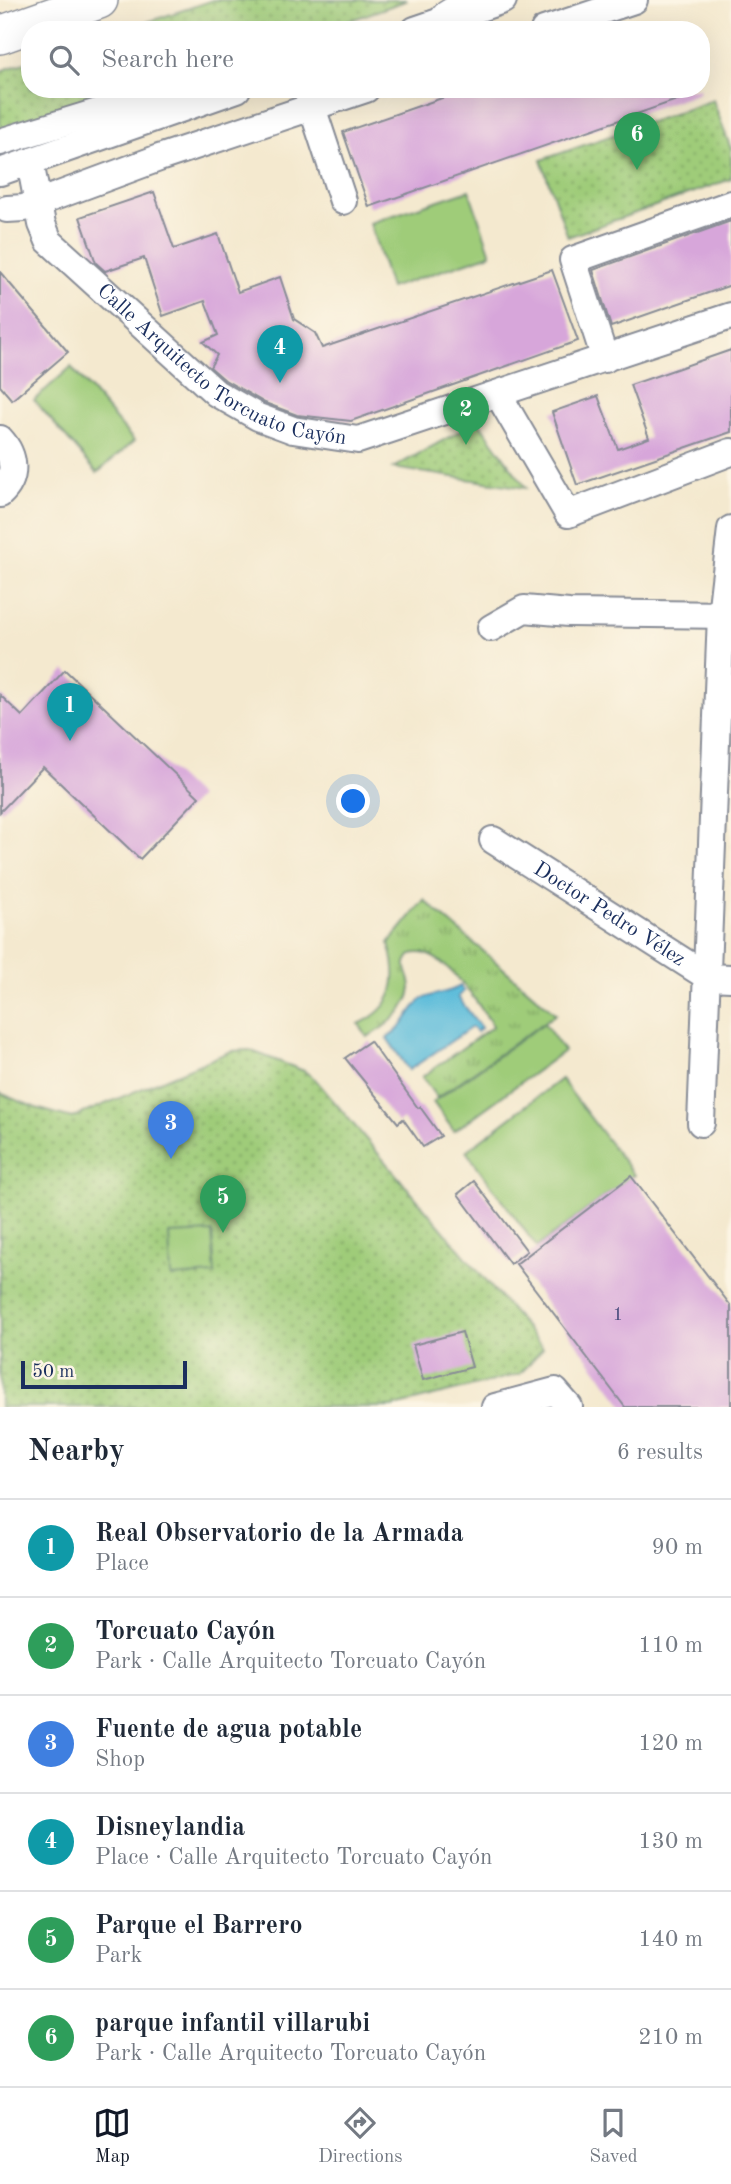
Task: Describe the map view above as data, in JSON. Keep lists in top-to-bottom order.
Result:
{
  "streets": {
    "street": ["Calle Arquitecto Torcuato Cayón", "Doctor Pedro Vélez"]
  },
  "house_numbers": ["1"],
  "scale_bar": "50 m",
  "page": {
    "search": "Search here",
    "pins": [
      "6",
      "4",
      "2",
      "1",
      "3",
      "5"
    ],
    "scale": "50 m",
    "heading": ["Nearby", "6 results"],
    "list": [
      {
        "mark": "1",
        "name": "Real Observatorio de la Armada",
        "note": "Place",
        "value": "90 m"
      },
      {
        "mark": "2",
        "name": "Torcuato Cayón",
        "note": "Park · Calle Arquitecto Torcuato Cayón",
        "value": "110 m"
      },
      {
        "mark": "3",
        "name": "Fuente de agua potable",
        "note": "Shop",
        "value": "120 m"
      },
      {
        "mark": "4",
        "name": "Disneylandia",
        "note": "Place · Calle Arquitecto Torcuato Cayón",
        "value": "130 m"
      },
      {
        "mark": "5",
        "name": "Parque el Barrero",
        "note": "Park",
        "value": "140 m"
      },
      {
        "mark": "6",
        "name": "parque infantil villarubi",
        "note": "Park · Calle Arquitecto Torcuato Cayón",
        "value": "210 m"
      }
    ],
    "nav": ["Map", "Directions", "Saved"]
  }
}
